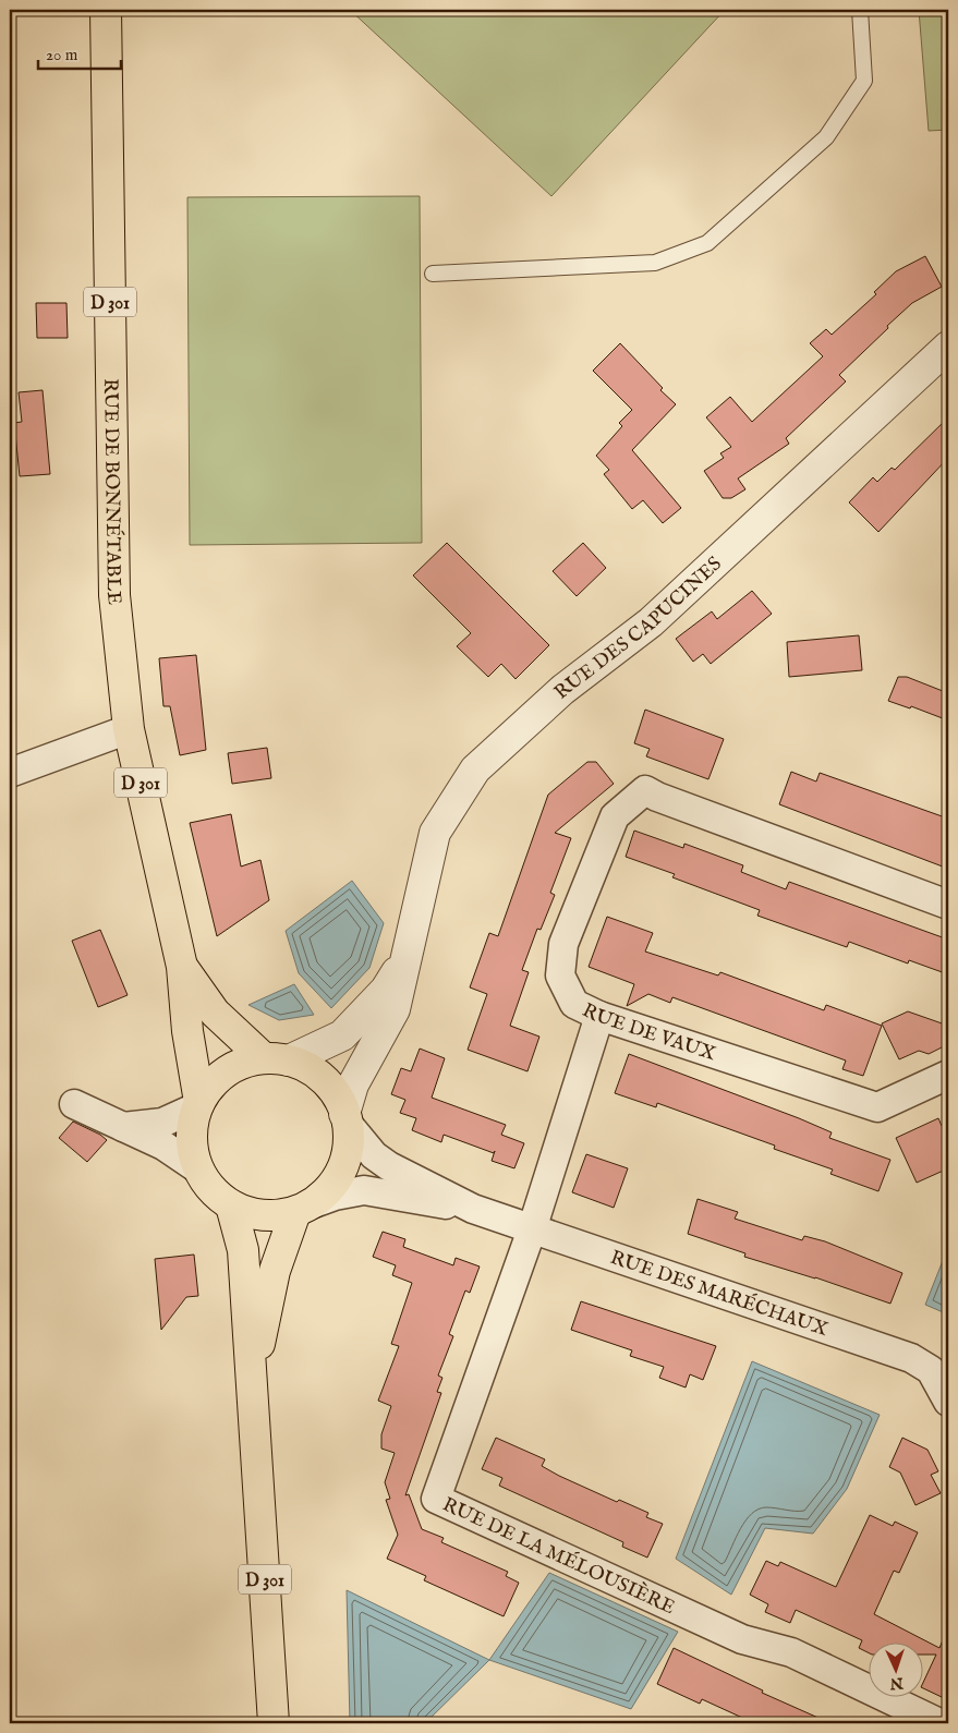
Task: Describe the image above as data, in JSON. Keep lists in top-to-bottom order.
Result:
{
  "streets": {
    "main road": ["D 301", "RUE DE BONNÉTABLE"],
    "street": [
      "RUE DES CAPUCINES",
      "RUE DE VAUX",
      "RUE DES MARÉCHAUX",
      "RUE DE LA MÉLOUSIÈRE"
    ]
  },
  "crossings": [
    ["D 301", "RUE DE BONNÉTABLE"],
    ["D 301", "RUE DES CAPUCINES"],
    ["D 301", "RUE DES MARÉCHAUX"],
    ["RUE DE BONNÉTABLE", "RUE DES CAPUCINES"],
    ["RUE DE BONNÉTABLE", "RUE DES MARÉCHAUX"],
    ["RUE DES CAPUCINES", "RUE DES MARÉCHAUX"],
    ["RUE DE VAUX", "RUE DE LA MÉLOUSIÈRE"],
    ["RUE DES MARÉCHAUX", "RUE DE LA MÉLOUSIÈRE"]
  ],
  "scale_bar": "20 m",
  "north": "bottom"
}
